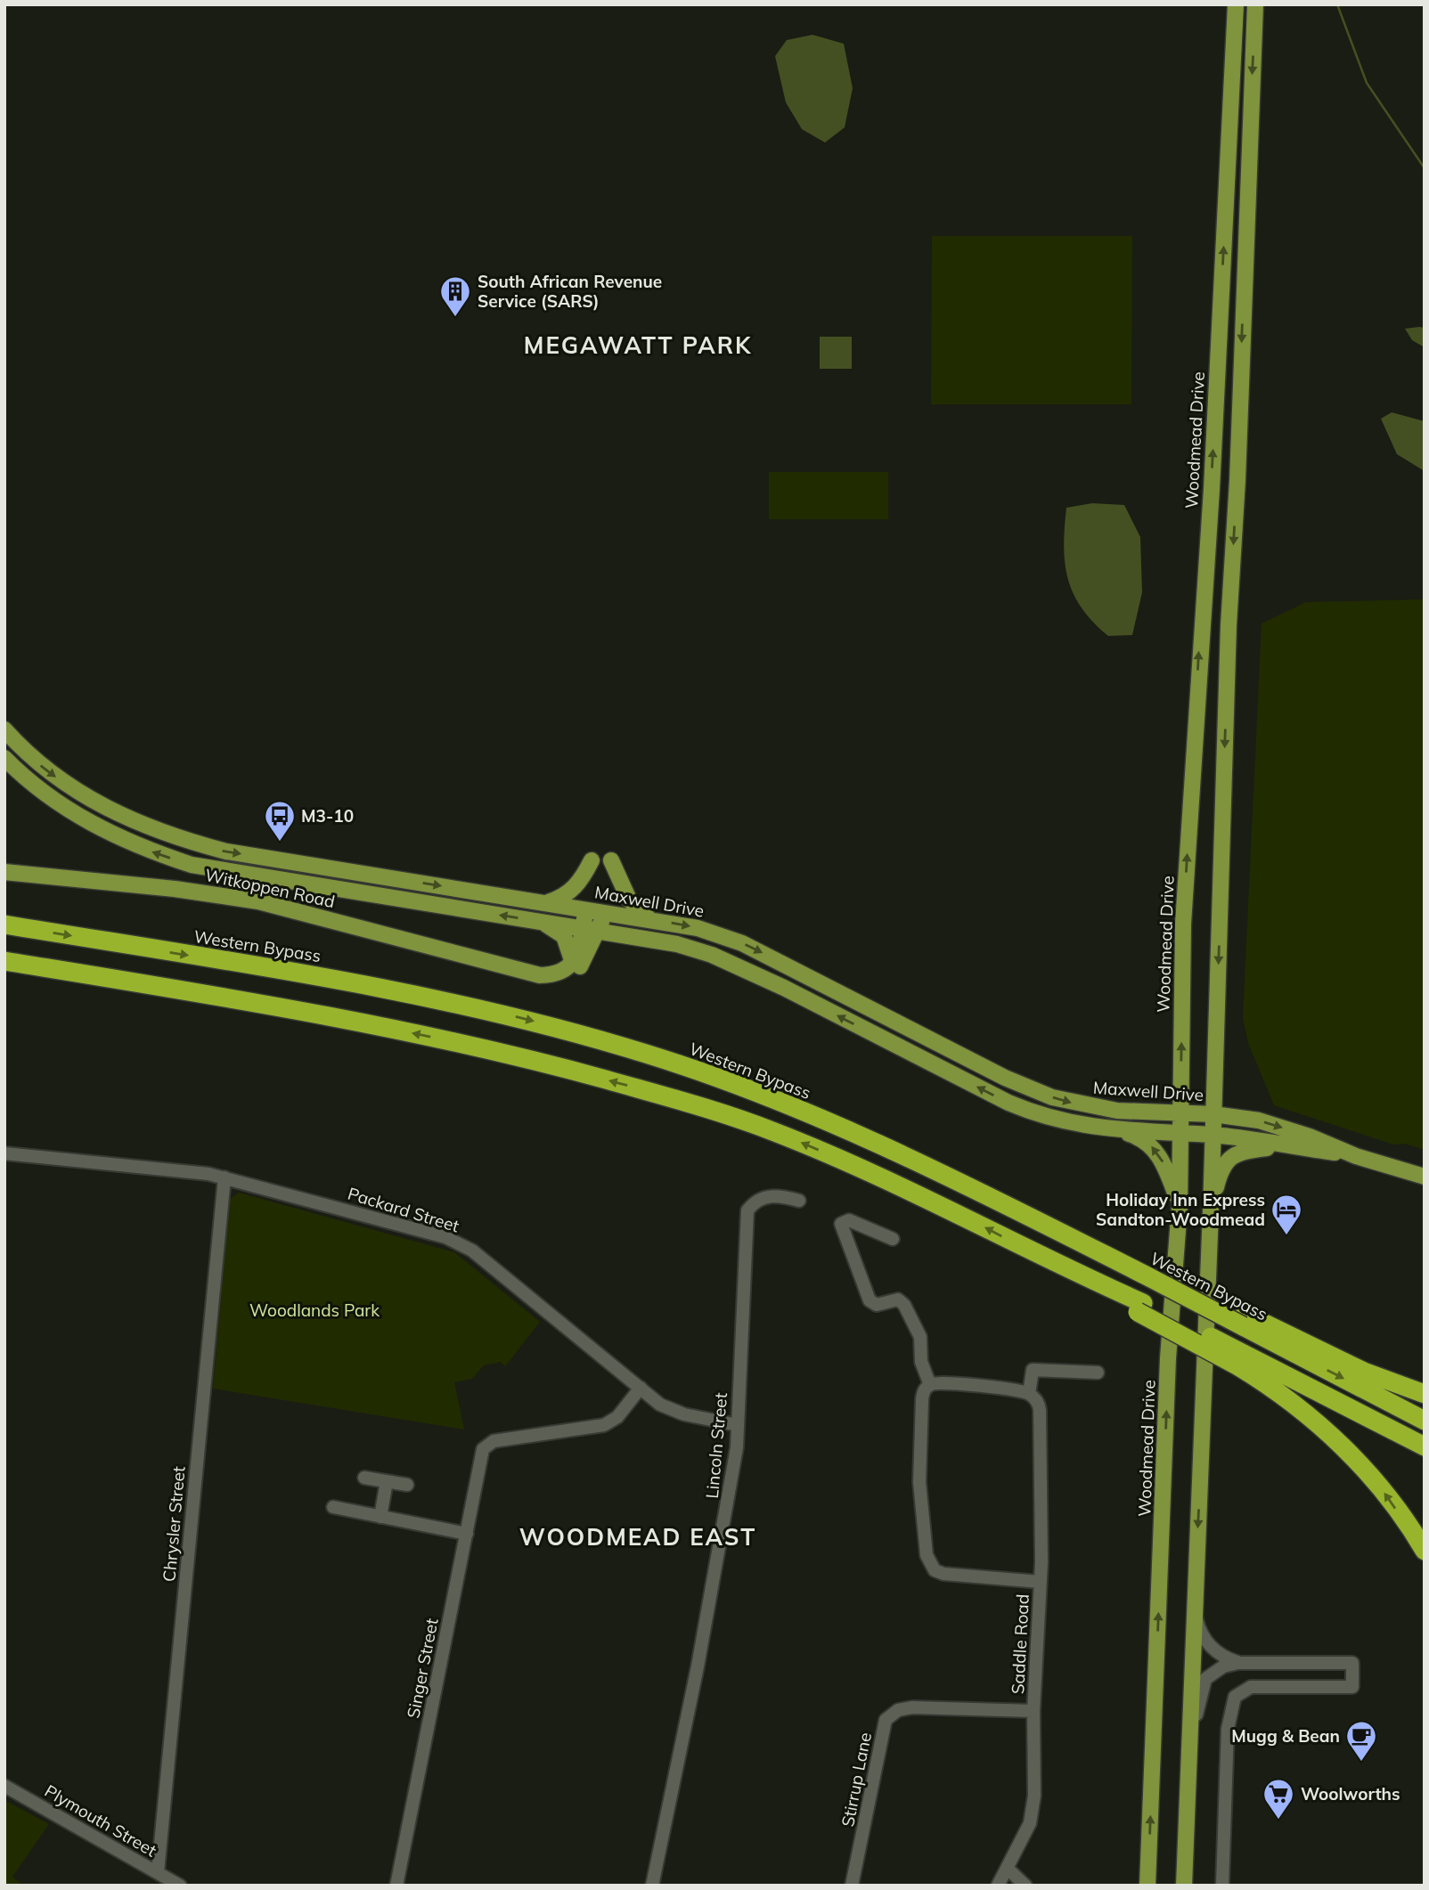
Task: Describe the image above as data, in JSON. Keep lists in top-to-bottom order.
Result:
{
  "streets": {
    "highway": ["Western Bypass"],
    "main road": ["Woodmead Drive", "Witkoppen Road", "Maxwell Drive"],
    "street": [
      "Packard Street",
      "Lincoln Street",
      "Chrysler Street",
      "Saddle Road",
      "Singer Street",
      "Stirrup Lane",
      "Plymouth Street"
    ]
  },
  "crossings": [
    ["Woodmead Drive", "Maxwell Drive"],
    ["Witkoppen Road", "Maxwell Drive"],
    ["Packard Street", "Lincoln Street"],
    ["Packard Street", "Chrysler Street"],
    ["Packard Street", "Singer Street"],
    ["Chrysler Street", "Plymouth Street"],
    ["Saddle Road", "Stirrup Lane"]
  ],
  "districts": ["MEGAWATT PARK", "WOODMEAD EAST"],
  "parks": ["Woodlands Park"],
  "places": {
    "building": ["South African Revenue Service (SARS)"],
    "bus stop": ["M3-10"],
    "hotel": ["Holiday Inn Express Sandton-Woodmead"],
    "cafe": ["Mugg & Bean"],
    "supermarket": ["Woolworths"]
  }
}
